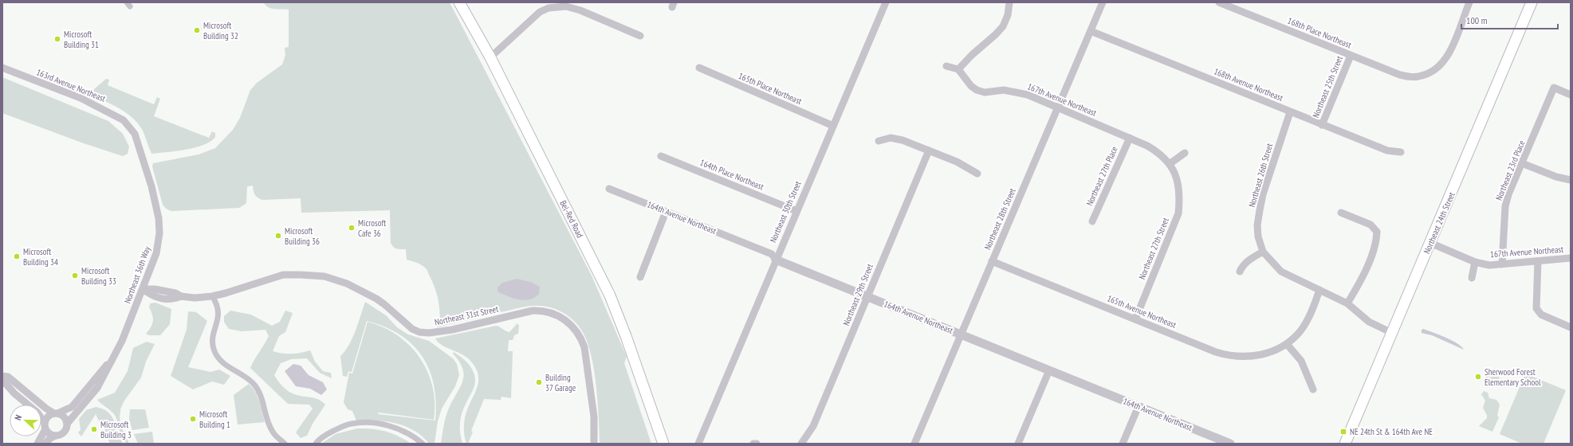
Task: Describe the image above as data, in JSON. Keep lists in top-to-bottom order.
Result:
{
  "streets": {
    "main road": ["Bel-Red Road", "Northeast 24th Street"],
    "street": [
      "168th Place Northeast",
      "168th Avenue Northeast",
      "163rd Avenue Northeast",
      "Northeast 25th Street",
      "165th Place Northeast",
      "167th Avenue Northeast",
      "Northeast 23rd Place",
      "164th Place Northeast",
      "Northeast 26th Street",
      "Northeast 27th Place",
      "Northeast 30th Street",
      "164th Avenue Northeast",
      "Northeast 28th Street",
      "Northeast 27th Street",
      "Northeast 36th Way",
      "Northeast 29th Street",
      "165th Avenue Northeast",
      "Northeast 31st Street"
    ]
  },
  "crossings": [
    ["168th Place Northeast", "Northeast 25th Street"],
    ["168th Avenue Northeast", "Northeast 25th Street"],
    ["168th Avenue Northeast", "Northeast 26th Street"],
    ["168th Avenue Northeast", "Northeast 28th Street"],
    ["163rd Avenue Northeast", "Northeast 36th Way"],
    ["165th Place Northeast", "Northeast 30th Street"],
    ["167th Avenue Northeast", "Northeast 23rd Place"],
    ["167th Avenue Northeast", "Northeast 27th Place"],
    ["167th Avenue Northeast", "Northeast 28th Street"],
    ["167th Avenue Northeast", "Northeast 24th Street"],
    ["167th Avenue Northeast", "Northeast 27th Street"],
    ["164th Place Northeast", "Northeast 30th Street"],
    ["Northeast 30th Street", "164th Avenue Northeast"],
    ["164th Avenue Northeast", "Northeast 28th Street"],
    ["164th Avenue Northeast", "Northeast 29th Street"],
    ["Northeast 28th Street", "165th Avenue Northeast"],
    ["Northeast 27th Street", "165th Avenue Northeast"],
    ["Northeast 36th Way", "Northeast 31st Street"]
  ],
  "places": {
    "other": [
      "Microsoft Building 32",
      "Microsoft Building 31",
      "Microsoft Cafe 36",
      "Microsoft Building 36",
      "Microsoft Building 34",
      "Microsoft Building 33",
      "Sherwood Forest Elementary School",
      "Building 37 Garage",
      "Microsoft Building 1",
      "Microsoft Building 3"
    ],
    "transit": ["NE 24th St & 164th Ave NE"]
  },
  "scale_bar": "100 m",
  "north": "left"
}
